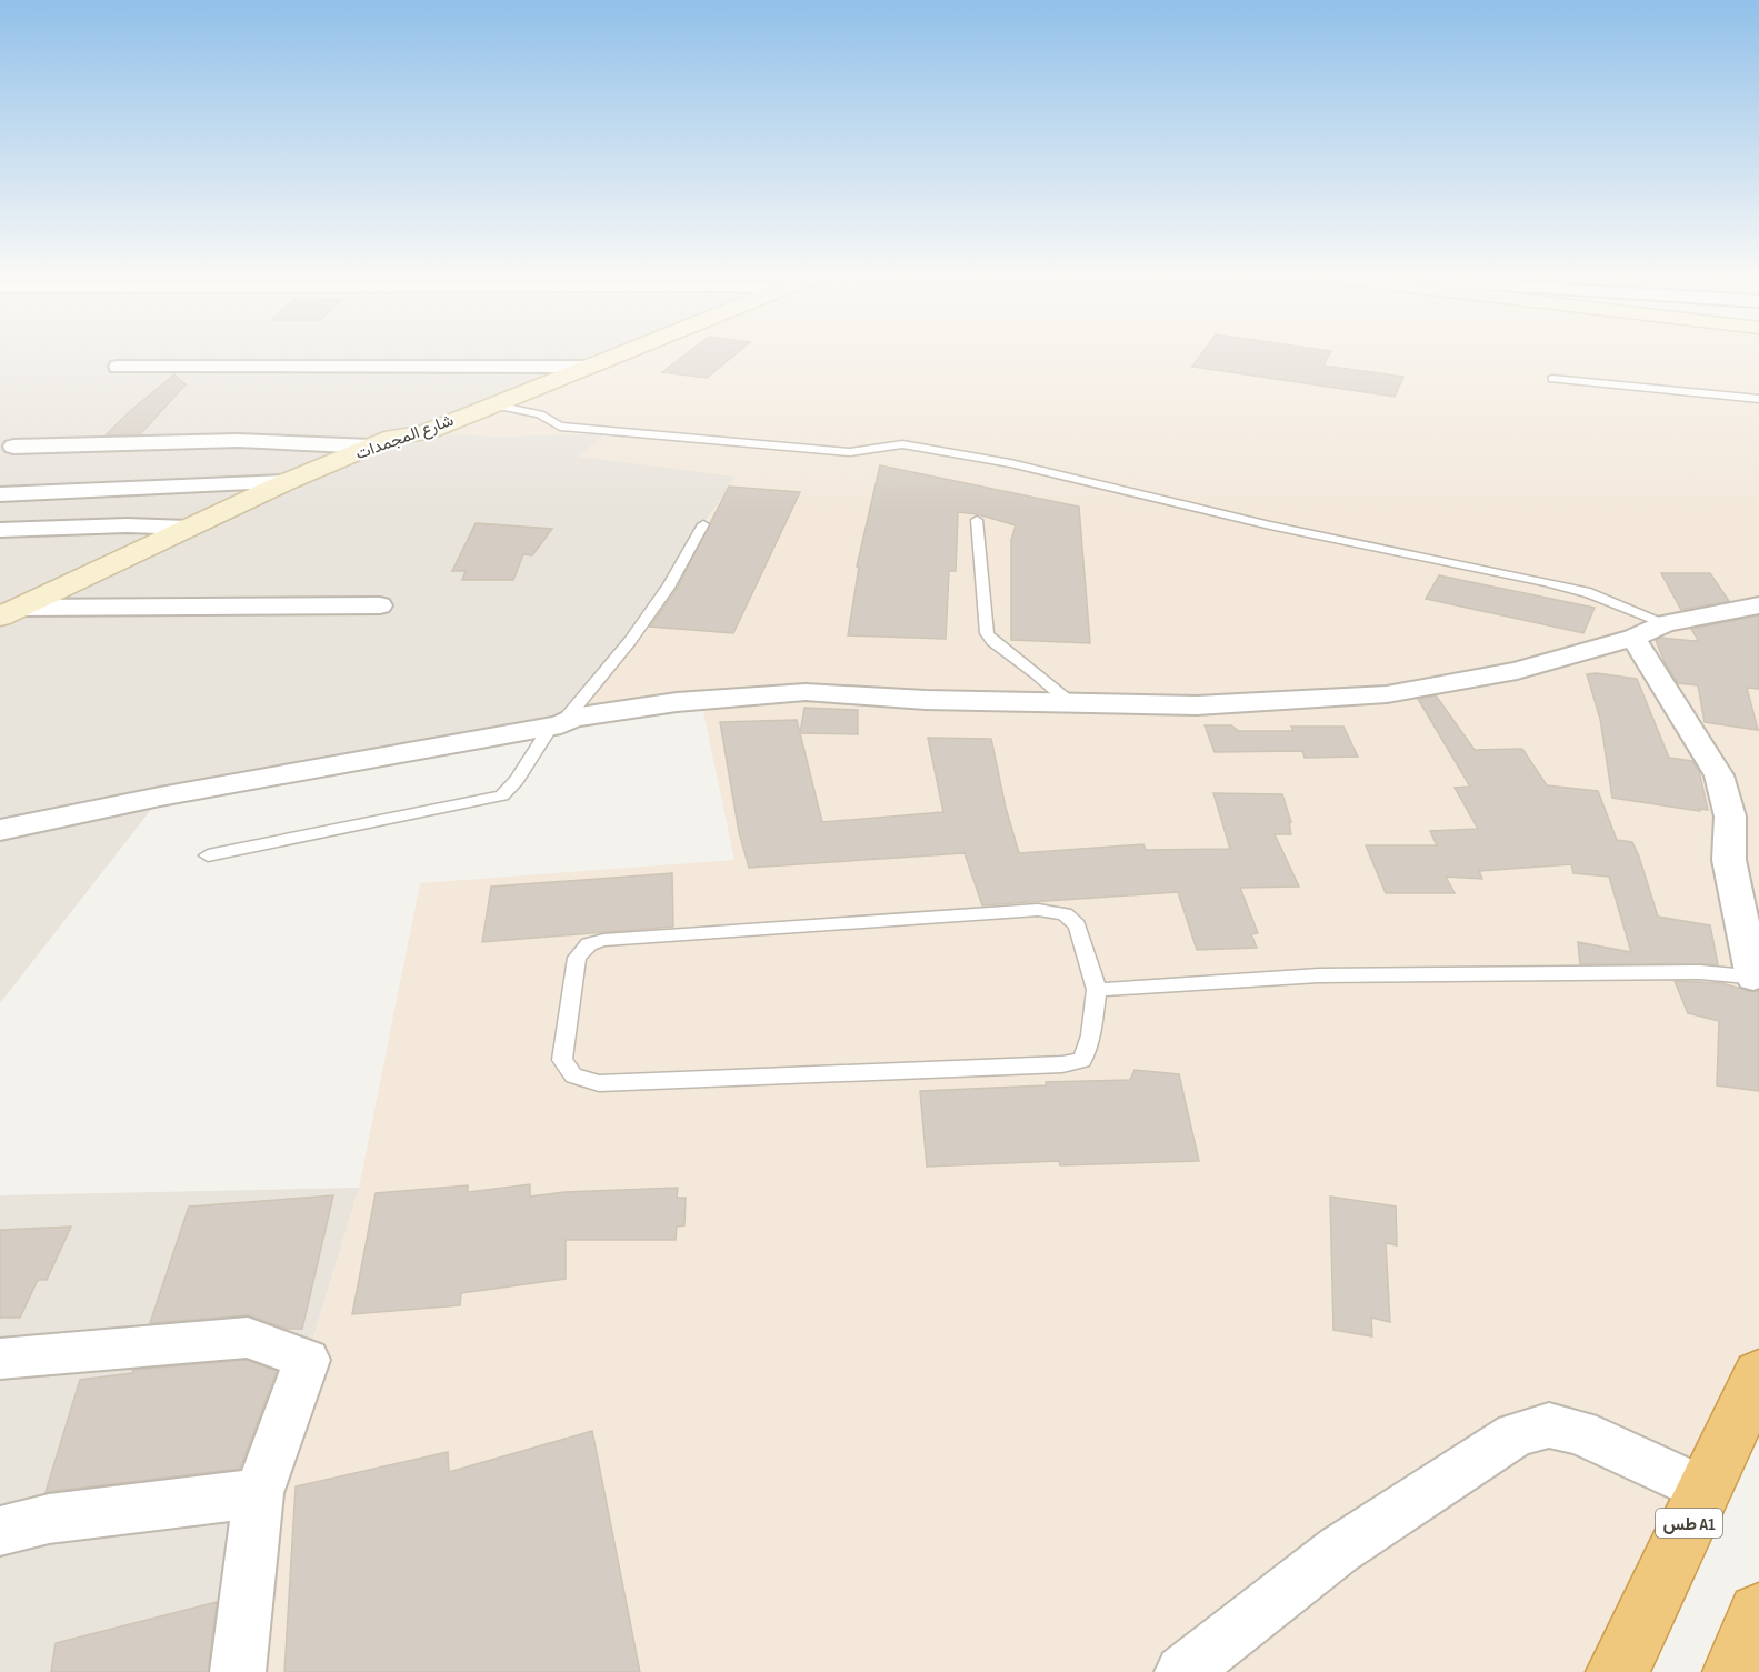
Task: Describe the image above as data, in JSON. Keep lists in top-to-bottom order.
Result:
{
  "streets": {
    "highway": ["طس A1"],
    "main road": ["شارع المجمدات"]
  }
}
